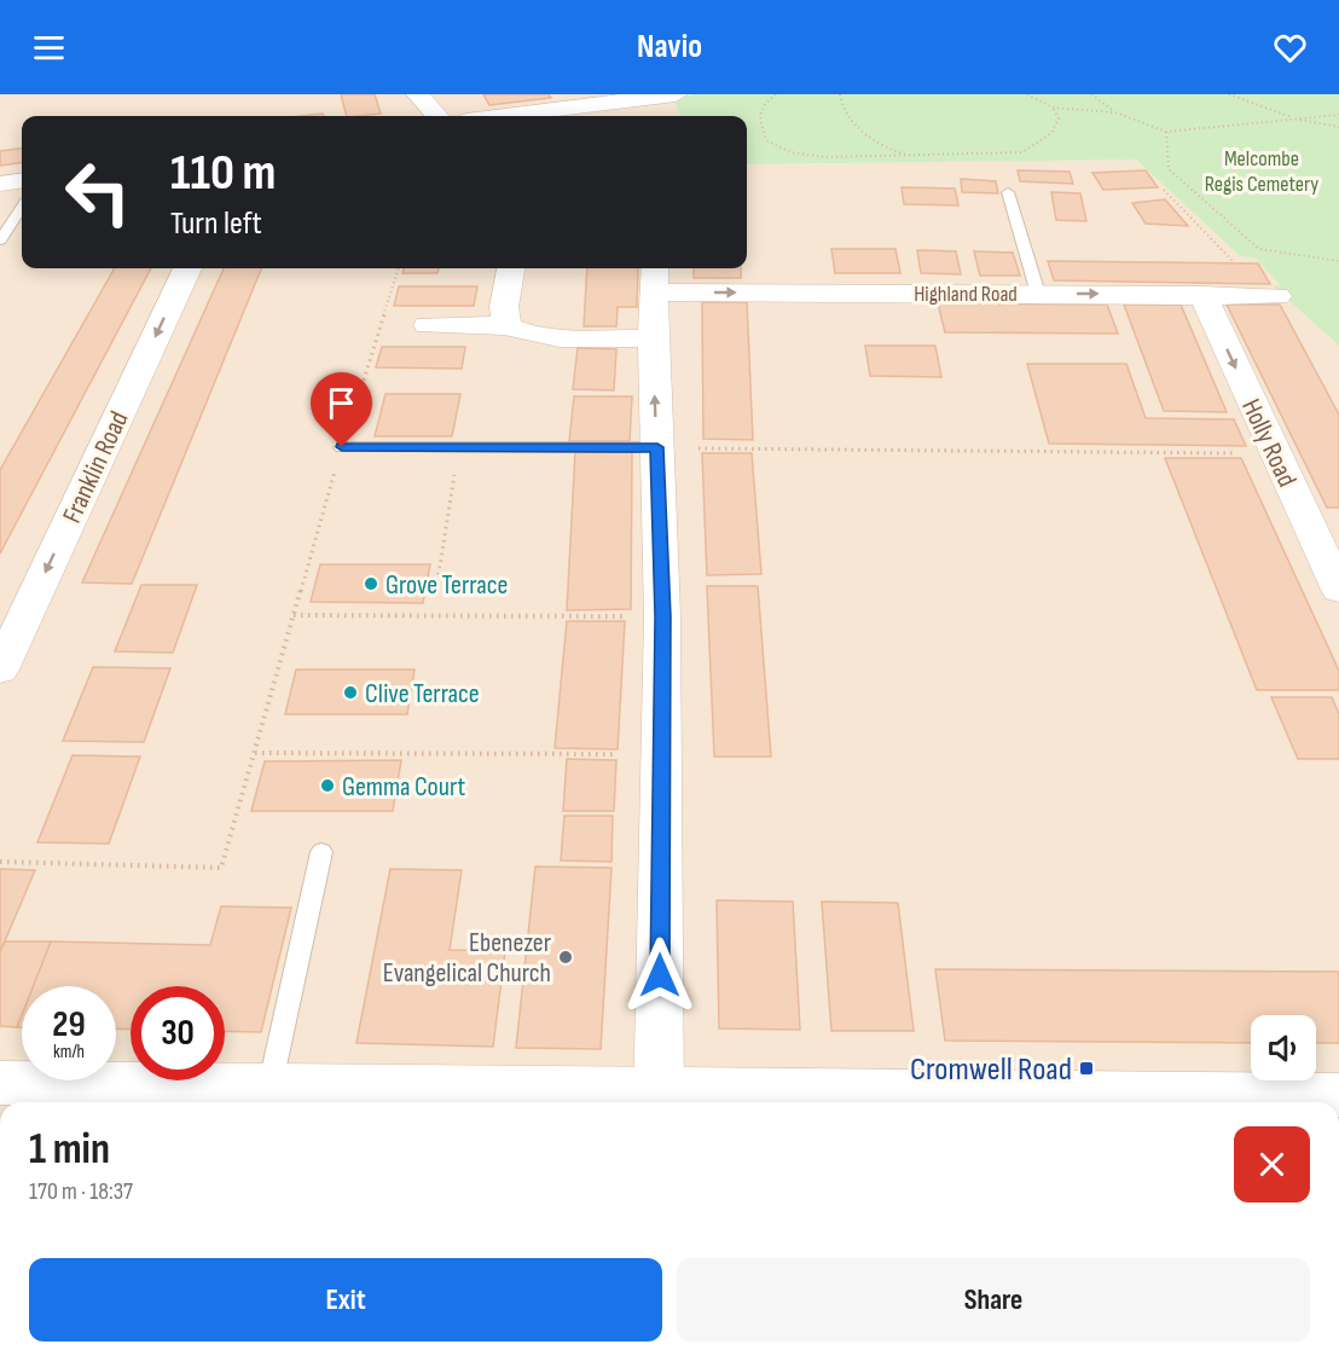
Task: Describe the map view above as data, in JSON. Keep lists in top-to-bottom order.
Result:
{
  "streets": {
    "street": ["Highland Road", "Holly Road", "Franklin Road"]
  },
  "crossings": [
    ["Highland Road", "Holly Road"]
  ],
  "one_way": ["Highland Road", "Holly Road", "Franklin Road"],
  "parks": ["Melcombe Regis Cemetery"],
  "places": {
    "other": [
      "Grove Terrace",
      "Clive Terrace",
      "Gemma Court",
      "Ebenezer Evangelical Church"
    ],
    "transit": ["Cromwell Road"]
  },
  "page": {
    "header": "Navio",
    "turn": ["110 m", "Turn left"],
    "speed": "29 km/h",
    "limit": "30",
    "heading": ["1 min", "170 m · 18:37"],
    "buttons": ["Exit", "Share"]
  }
}
